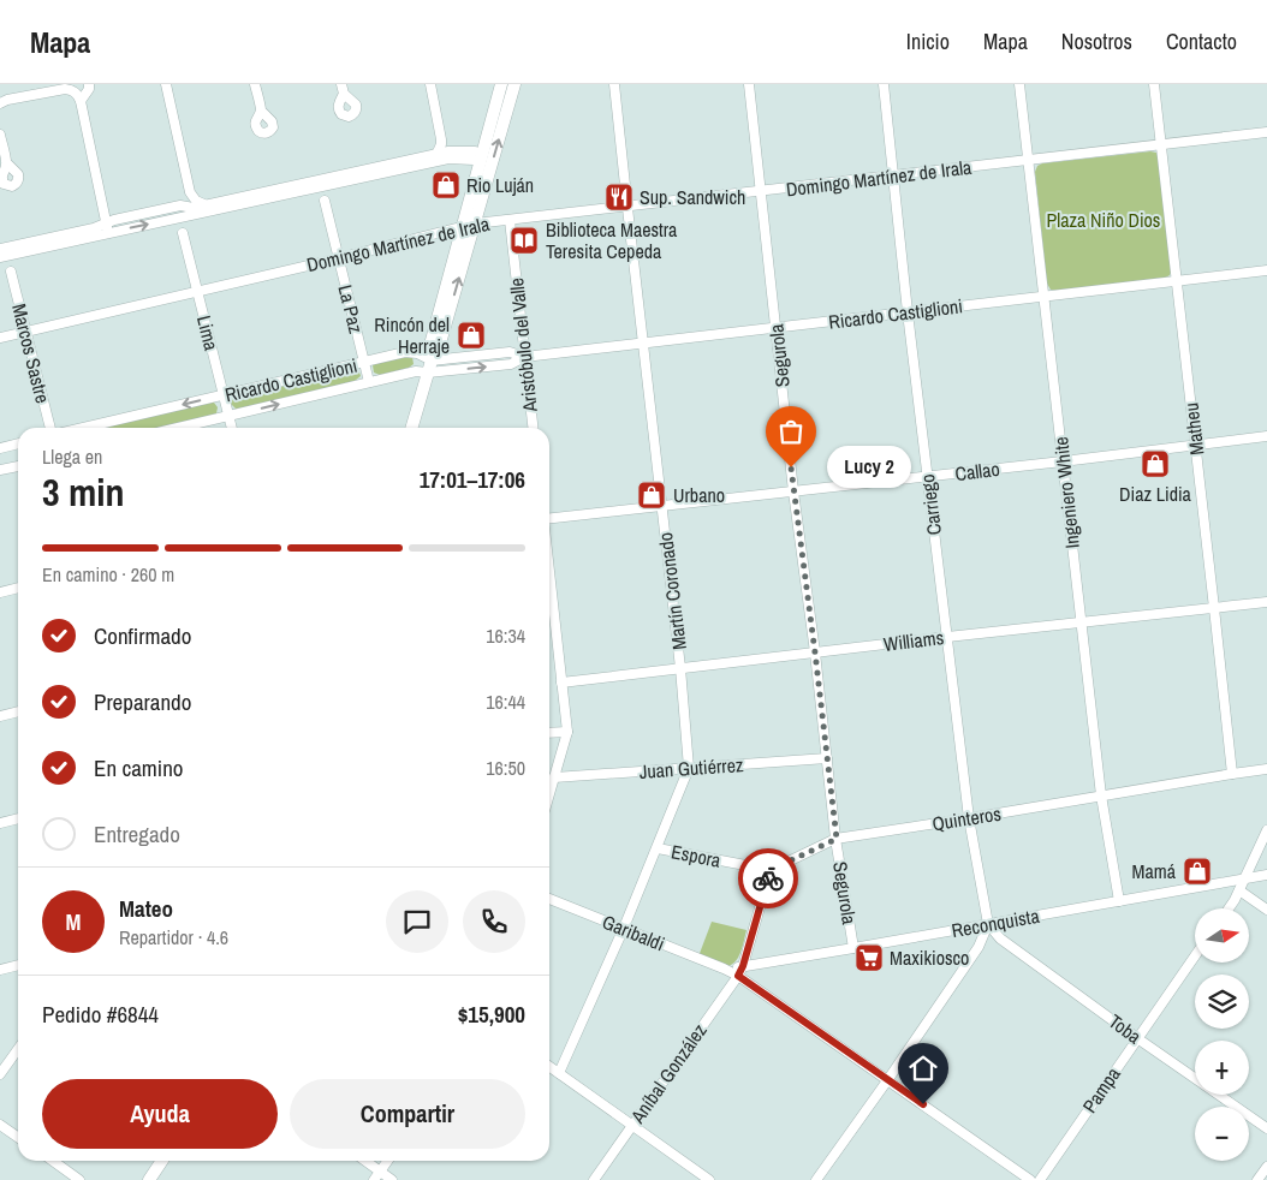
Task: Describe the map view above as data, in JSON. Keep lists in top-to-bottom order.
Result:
{
  "streets": {
    "street": [
      "Domingo Martínez de Irala",
      "La Paz",
      "Ricardo Castiglioni",
      "Lima",
      "Aristóbulo del Valle",
      "Marcos Sastre",
      "Segurola",
      "Matheu",
      "Callao",
      "Ingeniero White",
      "Carriego",
      "Martín Coronado",
      "Williams",
      "Juan Gutiérrez",
      "Quinteros",
      "Espora",
      "Reconquista",
      "Garibaldi",
      "Toba",
      "Aníbal González",
      "Pampa"
    ]
  },
  "crossings": [
    ["Domingo Martínez de Irala", "La Paz"],
    ["Domingo Martínez de Irala", "Lima"],
    ["Domingo Martínez de Irala", "Aristóbulo del Valle"],
    ["Domingo Martínez de Irala", "Marcos Sastre"],
    ["Domingo Martínez de Irala", "Segurola"],
    ["Domingo Martínez de Irala", "Matheu"],
    ["Domingo Martínez de Irala", "Ingeniero White"],
    ["Domingo Martínez de Irala", "Carriego"],
    ["Domingo Martínez de Irala", "Martín Coronado"],
    ["La Paz", "Ricardo Castiglioni"],
    ["Ricardo Castiglioni", "Lima"],
    ["Ricardo Castiglioni", "Aristóbulo del Valle"],
    ["Ricardo Castiglioni", "Segurola"],
    ["Ricardo Castiglioni", "Matheu"],
    ["Ricardo Castiglioni", "Ingeniero White"],
    ["Ricardo Castiglioni", "Carriego"],
    ["Ricardo Castiglioni", "Martín Coronado"],
    ["Segurola", "Callao"],
    ["Segurola", "Williams"],
    ["Segurola", "Juan Gutiérrez"],
    ["Segurola", "Quinteros"],
    ["Segurola", "Reconquista"],
    ["Matheu", "Callao"],
    ["Matheu", "Williams"],
    ["Matheu", "Quinteros"],
    ["Callao", "Ingeniero White"],
    ["Callao", "Carriego"],
    ["Callao", "Martín Coronado"],
    ["Ingeniero White", "Williams"],
    ["Ingeniero White", "Quinteros"],
    ["Ingeniero White", "Reconquista"],
    ["Carriego", "Williams"],
    ["Carriego", "Quinteros"],
    ["Carriego", "Reconquista"],
    ["Carriego", "Toba"],
    ["Martín Coronado", "Williams"],
    ["Martín Coronado", "Juan Gutiérrez"],
    ["Martín Coronado", "Espora"],
    ["Martín Coronado", "Garibaldi"],
    ["Quinteros", "Espora"],
    ["Reconquista", "Garibaldi"],
    ["Reconquista", "Toba"],
    ["Reconquista", "Aníbal González"],
    ["Garibaldi", "Aníbal González"],
    ["Toba", "Pampa"]
  ],
  "parks": ["Plaza Niño Dios"],
  "places": {
    "shop": [
      "Rio Luján",
      "Rincón del Herraje",
      "Diaz Lidia",
      "Urbano",
      "Mamá"
    ],
    "restaurant": ["Sup. Sandwich"],
    "library": ["Biblioteca Maestra Teresita Cepeda"],
    "other": ["Lucy 2"],
    "supermarket": ["Maxikiosco"]
  },
  "north": "right",
  "page": {
    "header": "Mapa",
    "nav": [
      "Inicio",
      "Mapa",
      "Nosotros",
      "Contacto"
    ],
    "heading": ["3 min", "Llega en", "17:01–17:06"],
    "panel": [
      "Mateo",
      "Repartidor · 4.6",
      "Pedido #6844",
      "$15,900"
    ],
    "bubble": "Lucy 2",
    "bar": "En camino · 260 m",
    "list": [
      ["Confirmado", "16:34"],
      ["Preparando", "16:44"],
      ["En camino", "16:50"],
      "Entregado"
    ],
    "round": "M",
    "map_buttons": ["+", "−"],
    "buttons": ["Ayuda", "Compartir"]
  }
}
